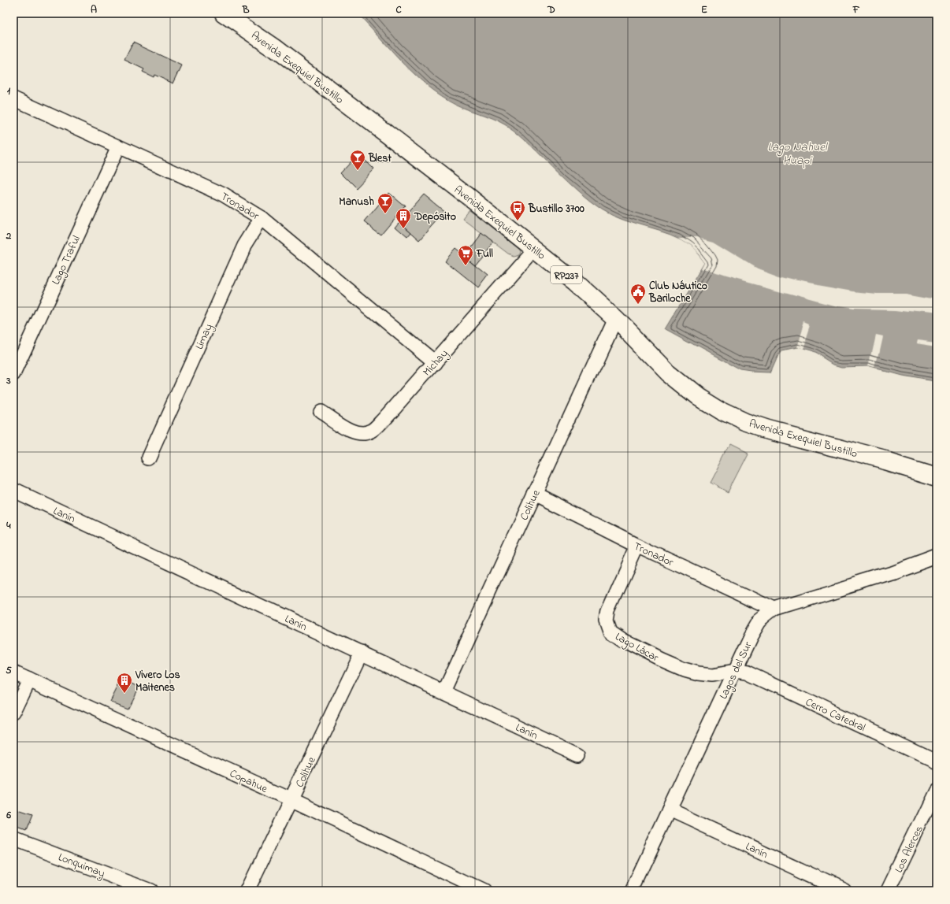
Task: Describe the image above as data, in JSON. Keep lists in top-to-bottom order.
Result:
{
  "streets": {
    "main road": ["Avenida Exequiel Bustillo", "RP237"],
    "street": [
      "Tronador",
      "Lago Traful",
      "Limay",
      "Michay",
      "Colihue",
      "Lanín",
      "Lago Lácar",
      "Lagos del Sur",
      "Cerro Catedral",
      "Copahue",
      "Los Alerces",
      "Lonquimay"
    ]
  },
  "crossings": [
    ["Avenida Exequiel Bustillo", "Michay"],
    ["Avenida Exequiel Bustillo", "Colihue"],
    ["Tronador", "Lago Traful"],
    ["Tronador", "Limay"],
    ["Tronador", "Michay"],
    ["Tronador", "Colihue"],
    ["Tronador", "Lago Lácar"],
    ["Tronador", "Lagos del Sur"],
    ["Colihue", "Lanín"],
    ["Colihue", "Copahue"],
    ["Lanín", "Lagos del Sur"],
    ["Lago Lácar", "Lagos del Sur"],
    ["Lago Lácar", "Cerro Catedral"],
    ["Lagos del Sur", "Cerro Catedral"]
  ],
  "water": ["Lago Nahuel Huapi"],
  "places": {
    "bar": ["Blest", "Manush"],
    "bus stop": ["Bustillo 3700"],
    "building": ["Depósito", "Vivero Los Maitenes"],
    "supermarket": ["Full"],
    "public building": ["Club Náutico Bariloche"]
  },
  "grid": {
    "columns": [
      "A",
      "B",
      "C",
      "D",
      "E",
      "F"
    ],
    "rows": [
      "1",
      "2",
      "3",
      "4",
      "5",
      "6"
    ]
  }
}
